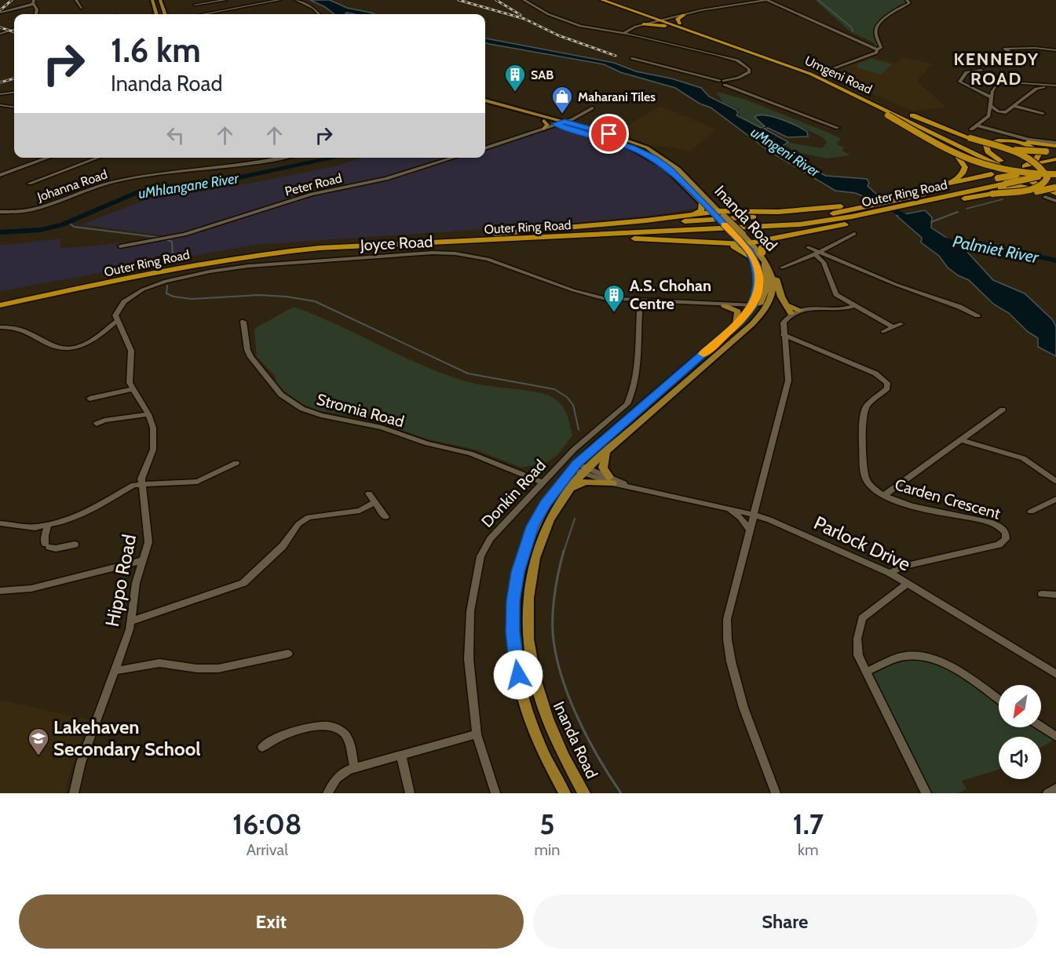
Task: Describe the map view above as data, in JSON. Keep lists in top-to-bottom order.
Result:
{
  "streets": {
    "highway": ["Umgeni Road", "Outer Ring Road"],
    "main road": ["Inanda Road"],
    "street": [
      "Peter Road",
      "Johanna Road",
      "Joyce Road",
      "Stromia Road",
      "Donkin Road",
      "Carden Crescent",
      "Parlock Drive",
      "Hippo Road"
    ]
  },
  "crossings": [
    ["Inanda Road", "Joyce Road"],
    ["Inanda Road", "Parlock Drive"],
    ["Joyce Road", "Donkin Road"],
    ["Joyce Road", "Hippo Road"],
    ["Stromia Road", "Donkin Road"],
    ["Carden Crescent", "Parlock Drive"]
  ],
  "districts": ["KENNEDY ROAD"],
  "water": ["uMngeni River", "uMhlangane River", "Palmiet River"],
  "places": {
    "building": ["SAB", "A.S. Chohan Centre"],
    "shop": ["Maharani Tiles"],
    "school or university": ["Lakehaven Secondary School"]
  },
  "north": "bottom left",
  "page": {
    "turn": ["1.6 km", "Inanda Road"],
    "eta": [
      "16:08",
      "Arrival",
      "5",
      "min",
      "1.7",
      "km"
    ],
    "buttons": ["Exit", "Share"]
  }
}
